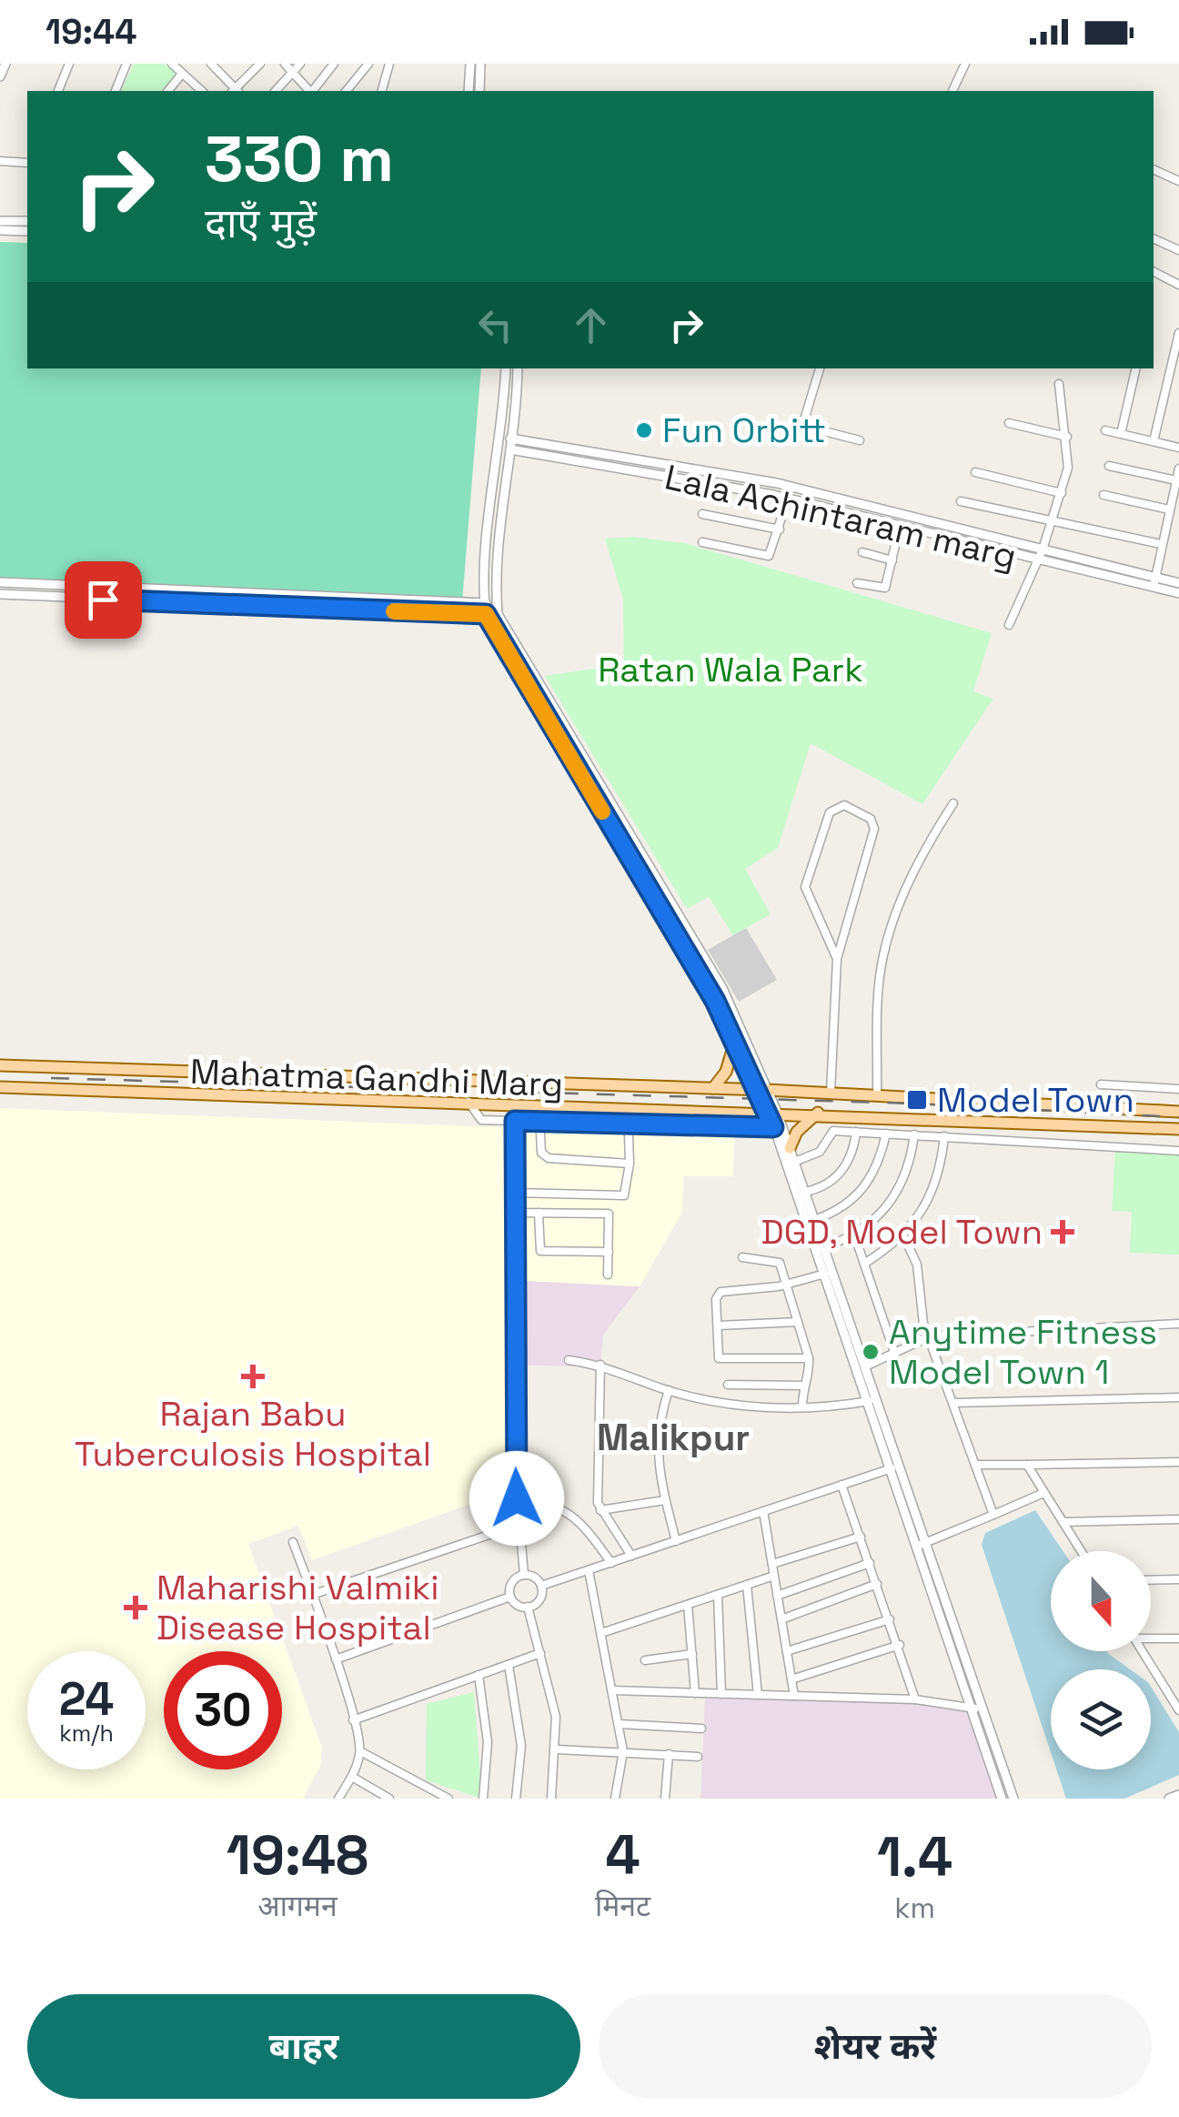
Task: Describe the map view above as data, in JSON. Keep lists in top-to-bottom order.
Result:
{
  "streets": {
    "main road": ["Mahatma Gandhi Marg"],
    "street": ["Lala Achintaram marg"]
  },
  "districts": ["Malikpur"],
  "parks": ["Ratan Wala Park"],
  "places": {
    "other": ["Fun Orbitt", "Anytime Fitness Model Town 1"],
    "transit": ["Model Town"],
    "health": ["DGD, Model Town", "Rajan Babu Tuberculosis Hospital", "Maharishi Valmiki Disease Hospital"]
  },
  "north": "bottom",
  "page": {
    "status": "19:44",
    "turn": ["330 m", "दाएँ मुड़ें"],
    "speed": "24 km/h",
    "limit": "30",
    "eta": [
      "19:48",
      "आगमन",
      "4",
      "मिनट",
      "1.4",
      "km"
    ],
    "buttons": ["बाहर", "शेयर करें"]
  }
}
